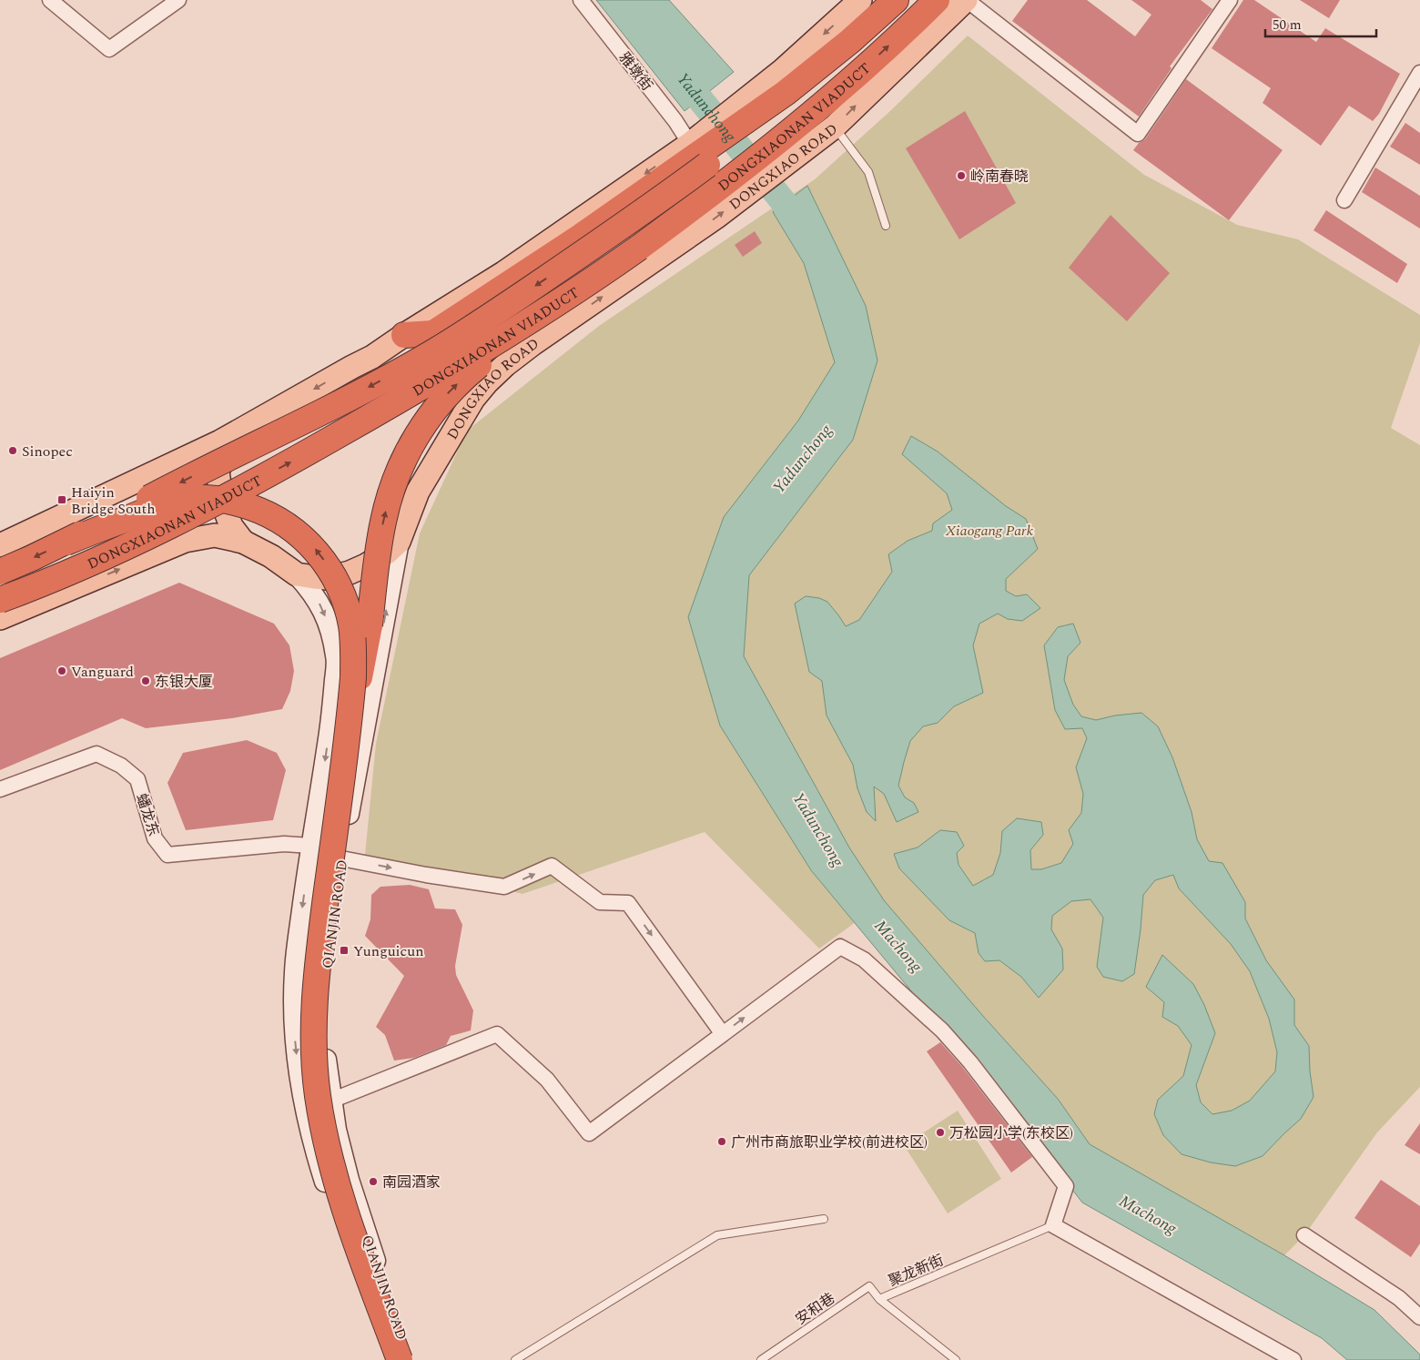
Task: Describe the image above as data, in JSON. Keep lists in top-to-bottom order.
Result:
{
  "streets": {
    "highway": ["DONGXIAONAN VIADUCT"],
    "main road": ["DONGXIAO ROAD", "QIANJIN ROAD"],
    "street": ["雅墩街", "蟠龙东"],
    "lane": ["聚龙新街", "安和巷"]
  },
  "crossings": [
    ["DONGXIAONAN VIADUCT", "DONGXIAO ROAD"],
    ["DONGXIAO ROAD", "QIANJIN ROAD"],
    ["蟠龙东", "QIANJIN ROAD"],
    ["聚龙新街", "安和巷"]
  ],
  "water": ["Yadunchong", "Machong"],
  "parks": ["Xiaogang Park"],
  "places": {
    "other": [
      "岭南春晓",
      "Sinopec",
      "Vanguard",
      "东银大厦",
      "万松园小学(东校区)",
      "广州市商旅职业学校(前进校区)",
      "南园酒家"
    ],
    "transit": ["Haiyin Bridge South", "Yunguicun"]
  },
  "scale_bar": "50 m"
}
